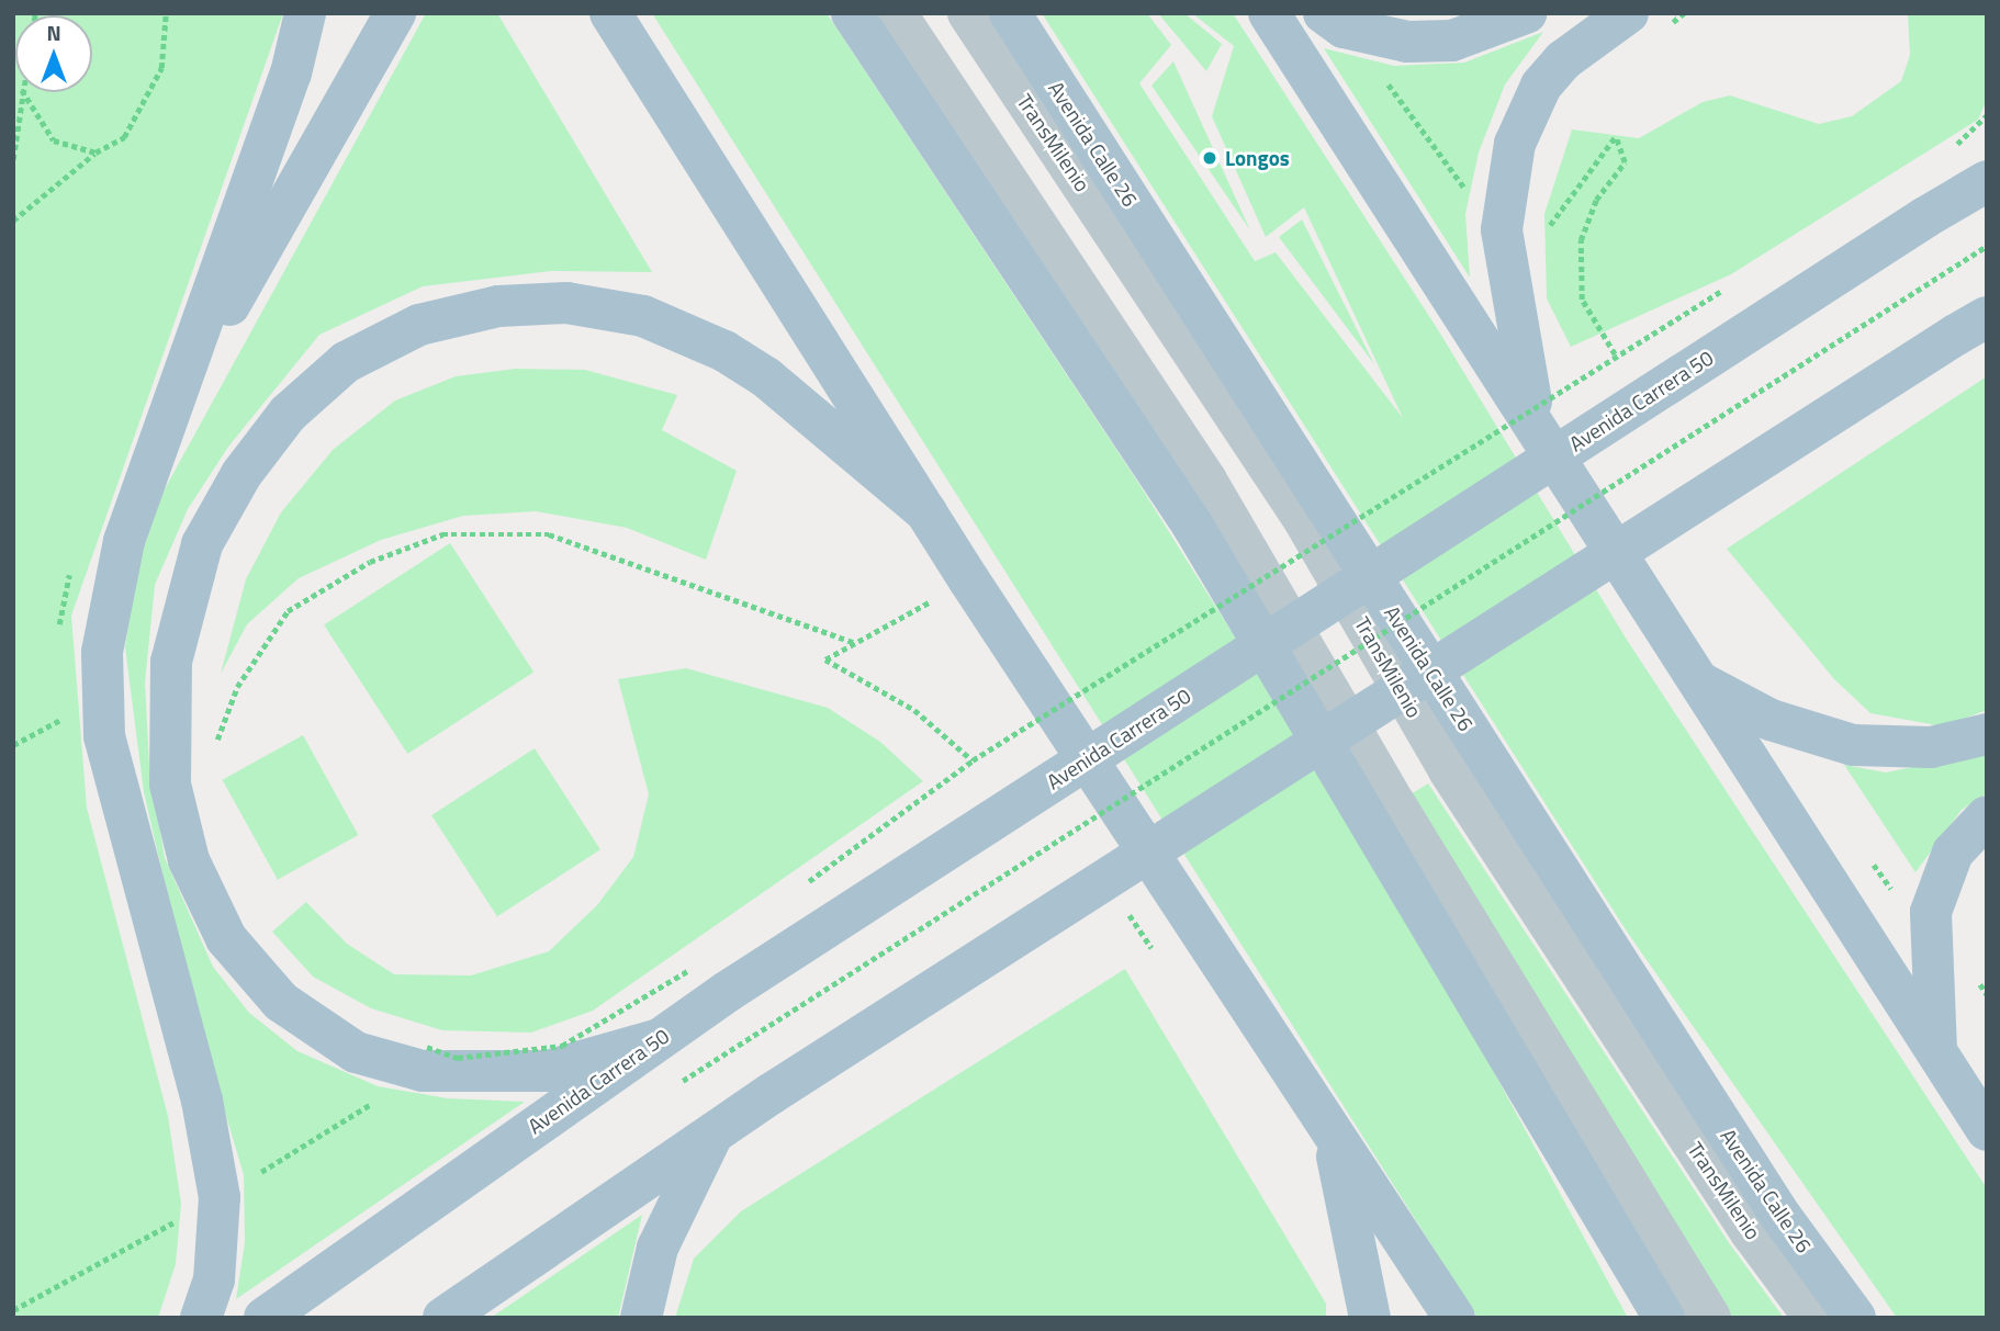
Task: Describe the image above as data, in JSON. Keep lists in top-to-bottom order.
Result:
{
  "streets": {
    "main road": ["Avenida Calle 26", "Avenida Carrera 50"],
    "lane": ["TransMilenio"]
  },
  "places": ["Longos"],
  "north": "top"
}
